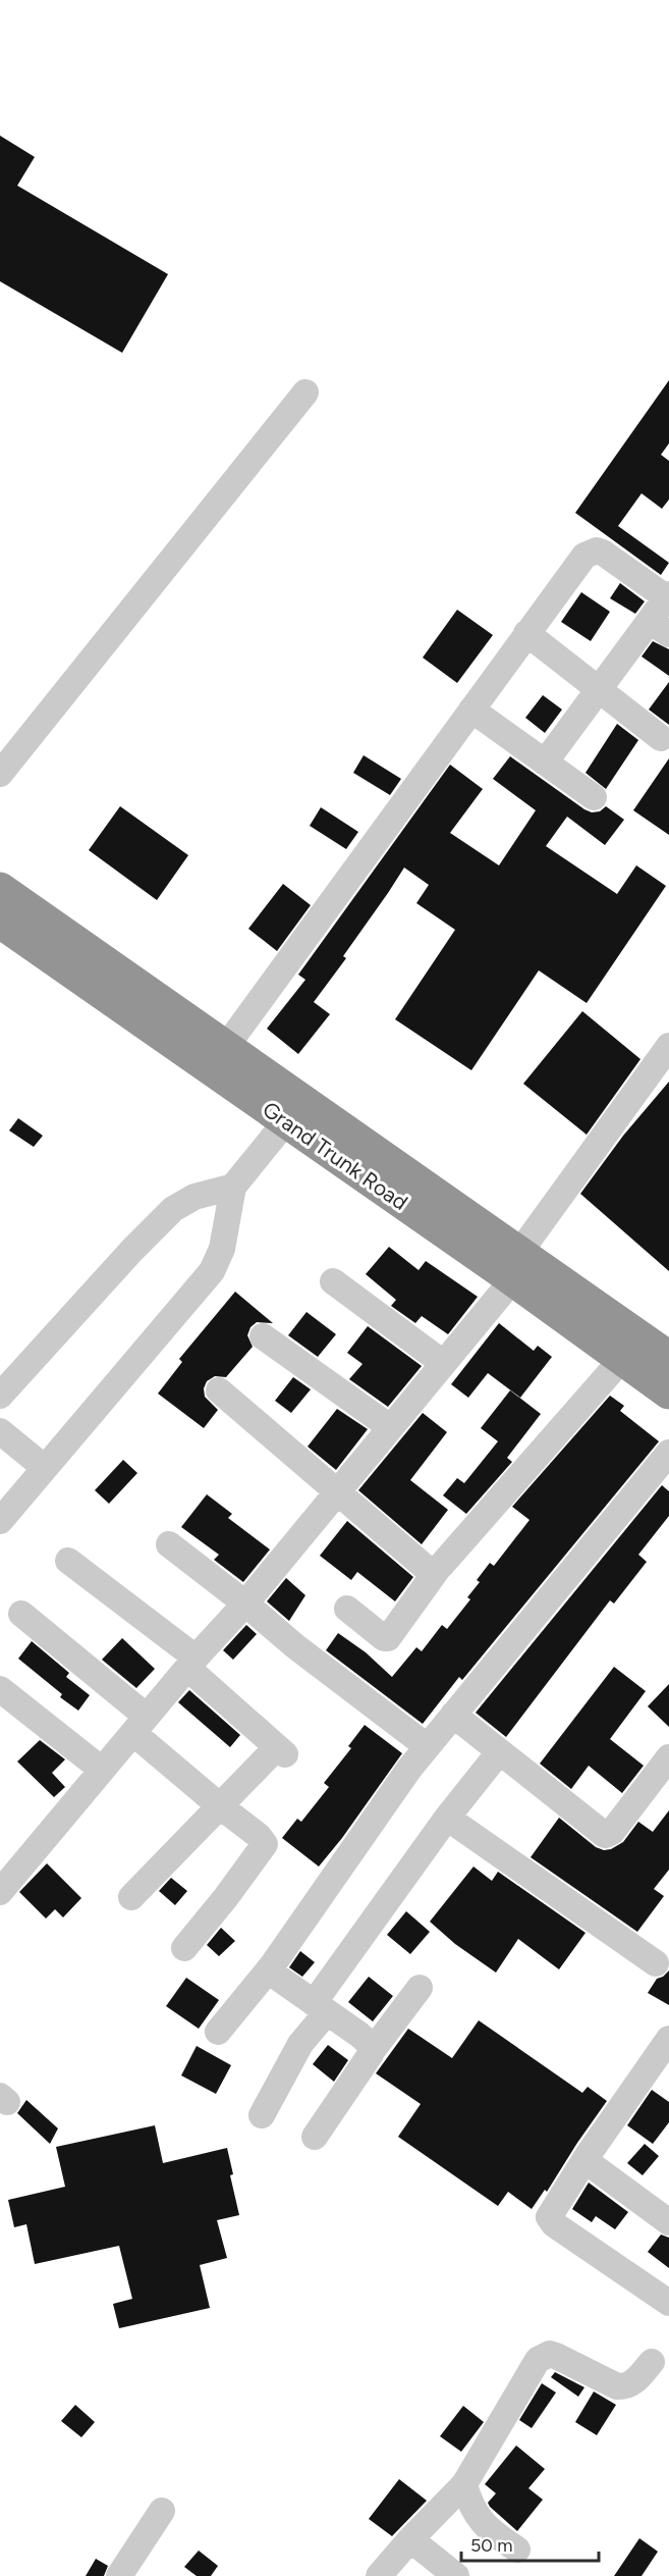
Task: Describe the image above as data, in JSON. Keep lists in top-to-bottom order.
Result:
{
  "streets": {
    "highway": ["Grand Trunk Road"]
  },
  "scale_bar": "50 m"
}
